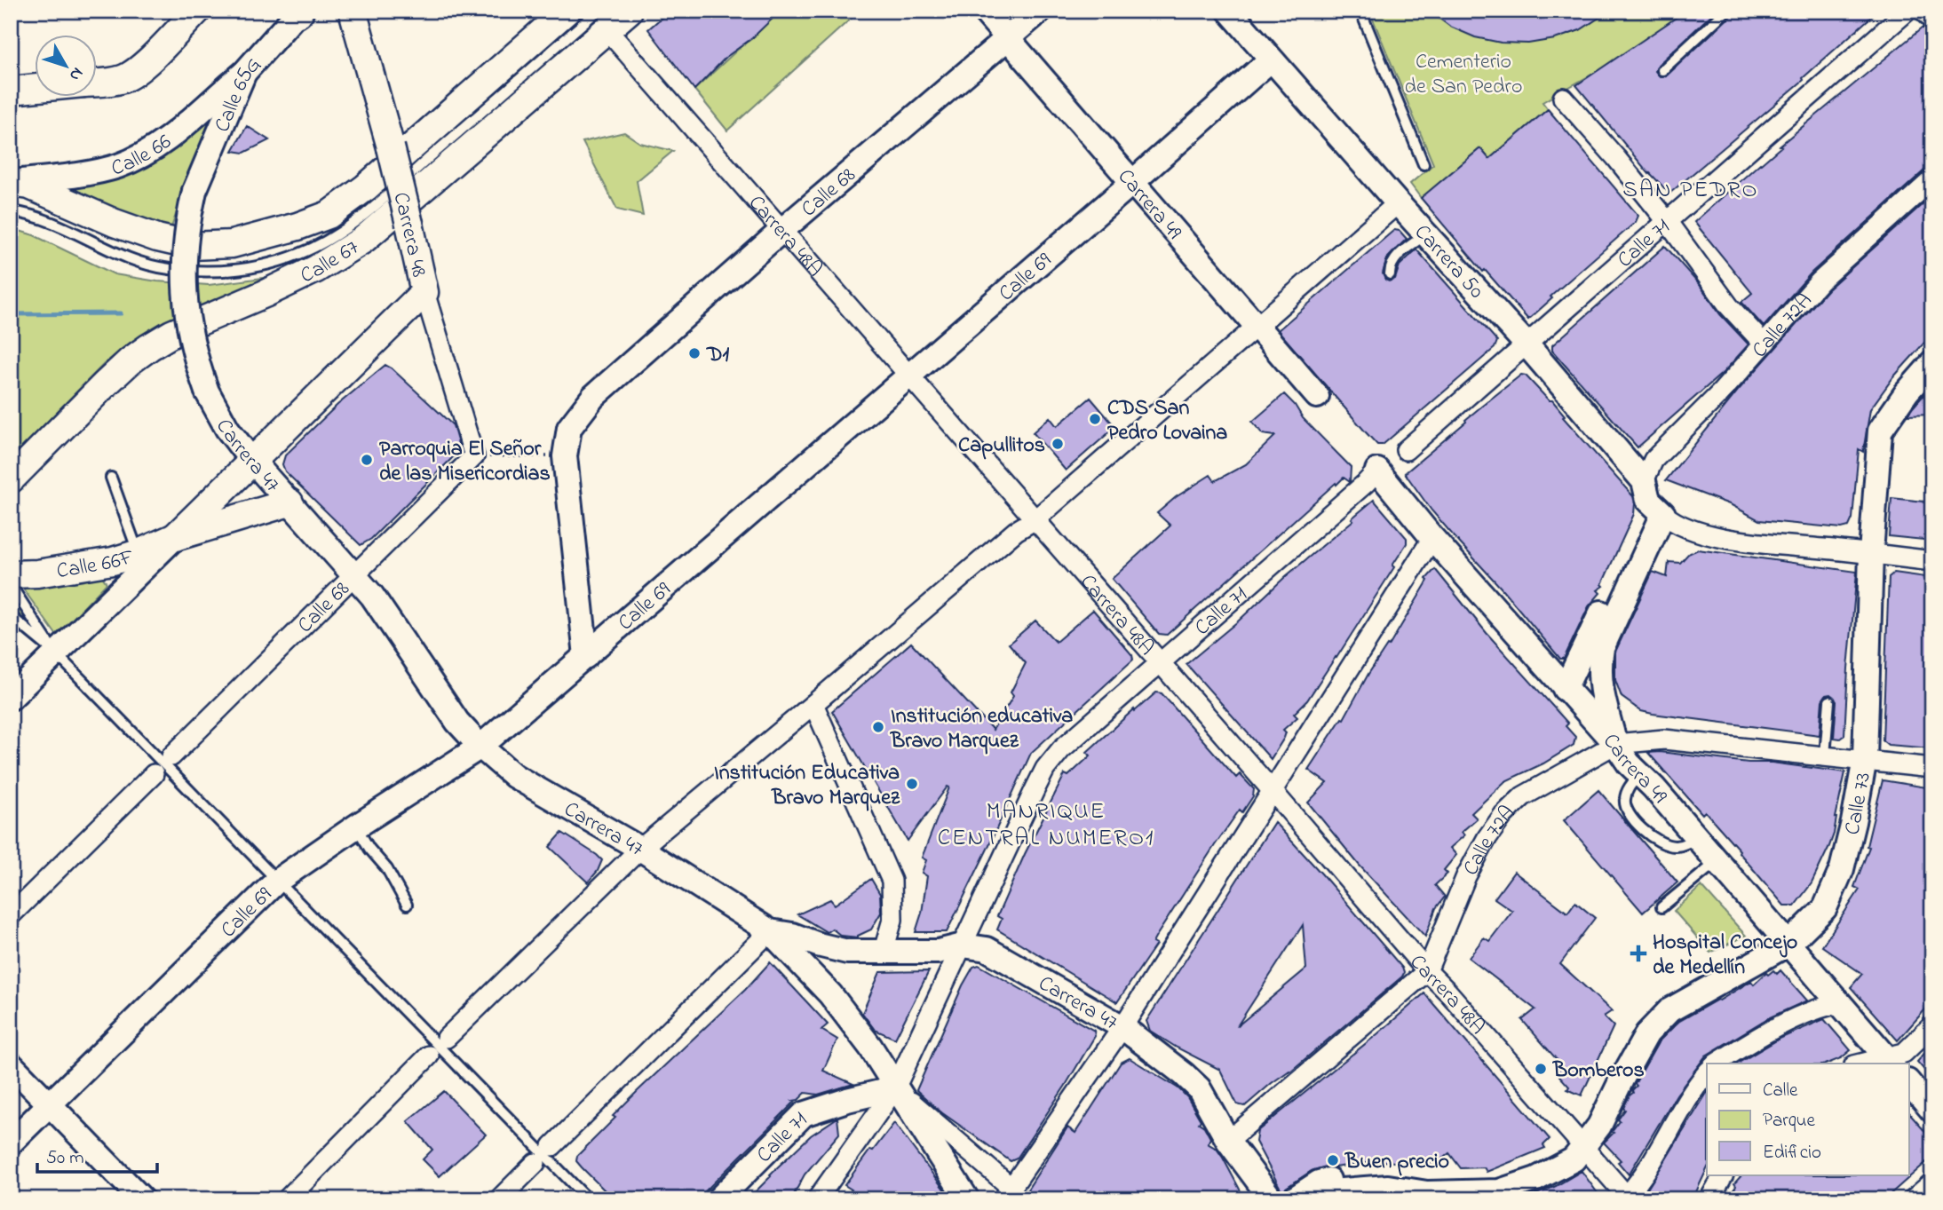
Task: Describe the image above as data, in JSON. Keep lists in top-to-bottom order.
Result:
{
  "streets": {
    "main road": ["Carrera 48", "Calle 67", "Calle 66F"],
    "street": [
      "Calle 65G",
      "Calle 66",
      "Calle 68",
      "Carrera 49",
      "Carrera 48A",
      "Calle 71",
      "Carrera 50",
      "Calle 69",
      "Calle 72A",
      "Carrera 47",
      "Calle 73"
    ]
  },
  "crossings": [
    ["Calle 65G", "Calle 66"],
    ["Calle 65G", "Carrera 47"],
    ["Calle 66", "Calle 67"],
    ["Calle 68", "Carrera 49"],
    ["Calle 68", "Carrera 48"],
    ["Calle 68", "Carrera 48A"],
    ["Calle 68", "Carrera 47"],
    ["Carrera 49", "Calle 71"],
    ["Carrera 49", "Calle 69"],
    ["Carrera 49", "Calle 72A"],
    ["Carrera 49", "Calle 73"],
    ["Carrera 48A", "Calle 71"],
    ["Carrera 48A", "Calle 67"],
    ["Carrera 48A", "Calle 69"],
    ["Carrera 48A", "Calle 72A"],
    ["Carrera 48A", "Calle 73"],
    ["Calle 71", "Carrera 50"],
    ["Calle 71", "Carrera 47"],
    ["Carrera 50", "Calle 69"],
    ["Carrera 50", "Calle 72A"],
    ["Calle 69", "Carrera 47"],
    ["Calle 72A", "Carrera 47"]
  ],
  "districts": ["SAN PEDRO", "MANRIQUE CENTRAL NUMERO1"],
  "parks": ["Cementerio de San Pedro"],
  "places": {
    "other": [
      "D1",
      "CDS San Pedro Lovaina",
      "Capullitos",
      "Parroquia El Señor de las Misericordias",
      "Institución educativa Bravo Marquez",
      "Institución Educativa Bravo Marquez",
      "Bomberos",
      "Buen precio"
    ],
    "health": ["Hospital Concejo de Medellín"]
  },
  "legend": ["Calle", "Parque", "Edificio"],
  "scale_bar": "50 m",
  "north": "bottom right"
}
